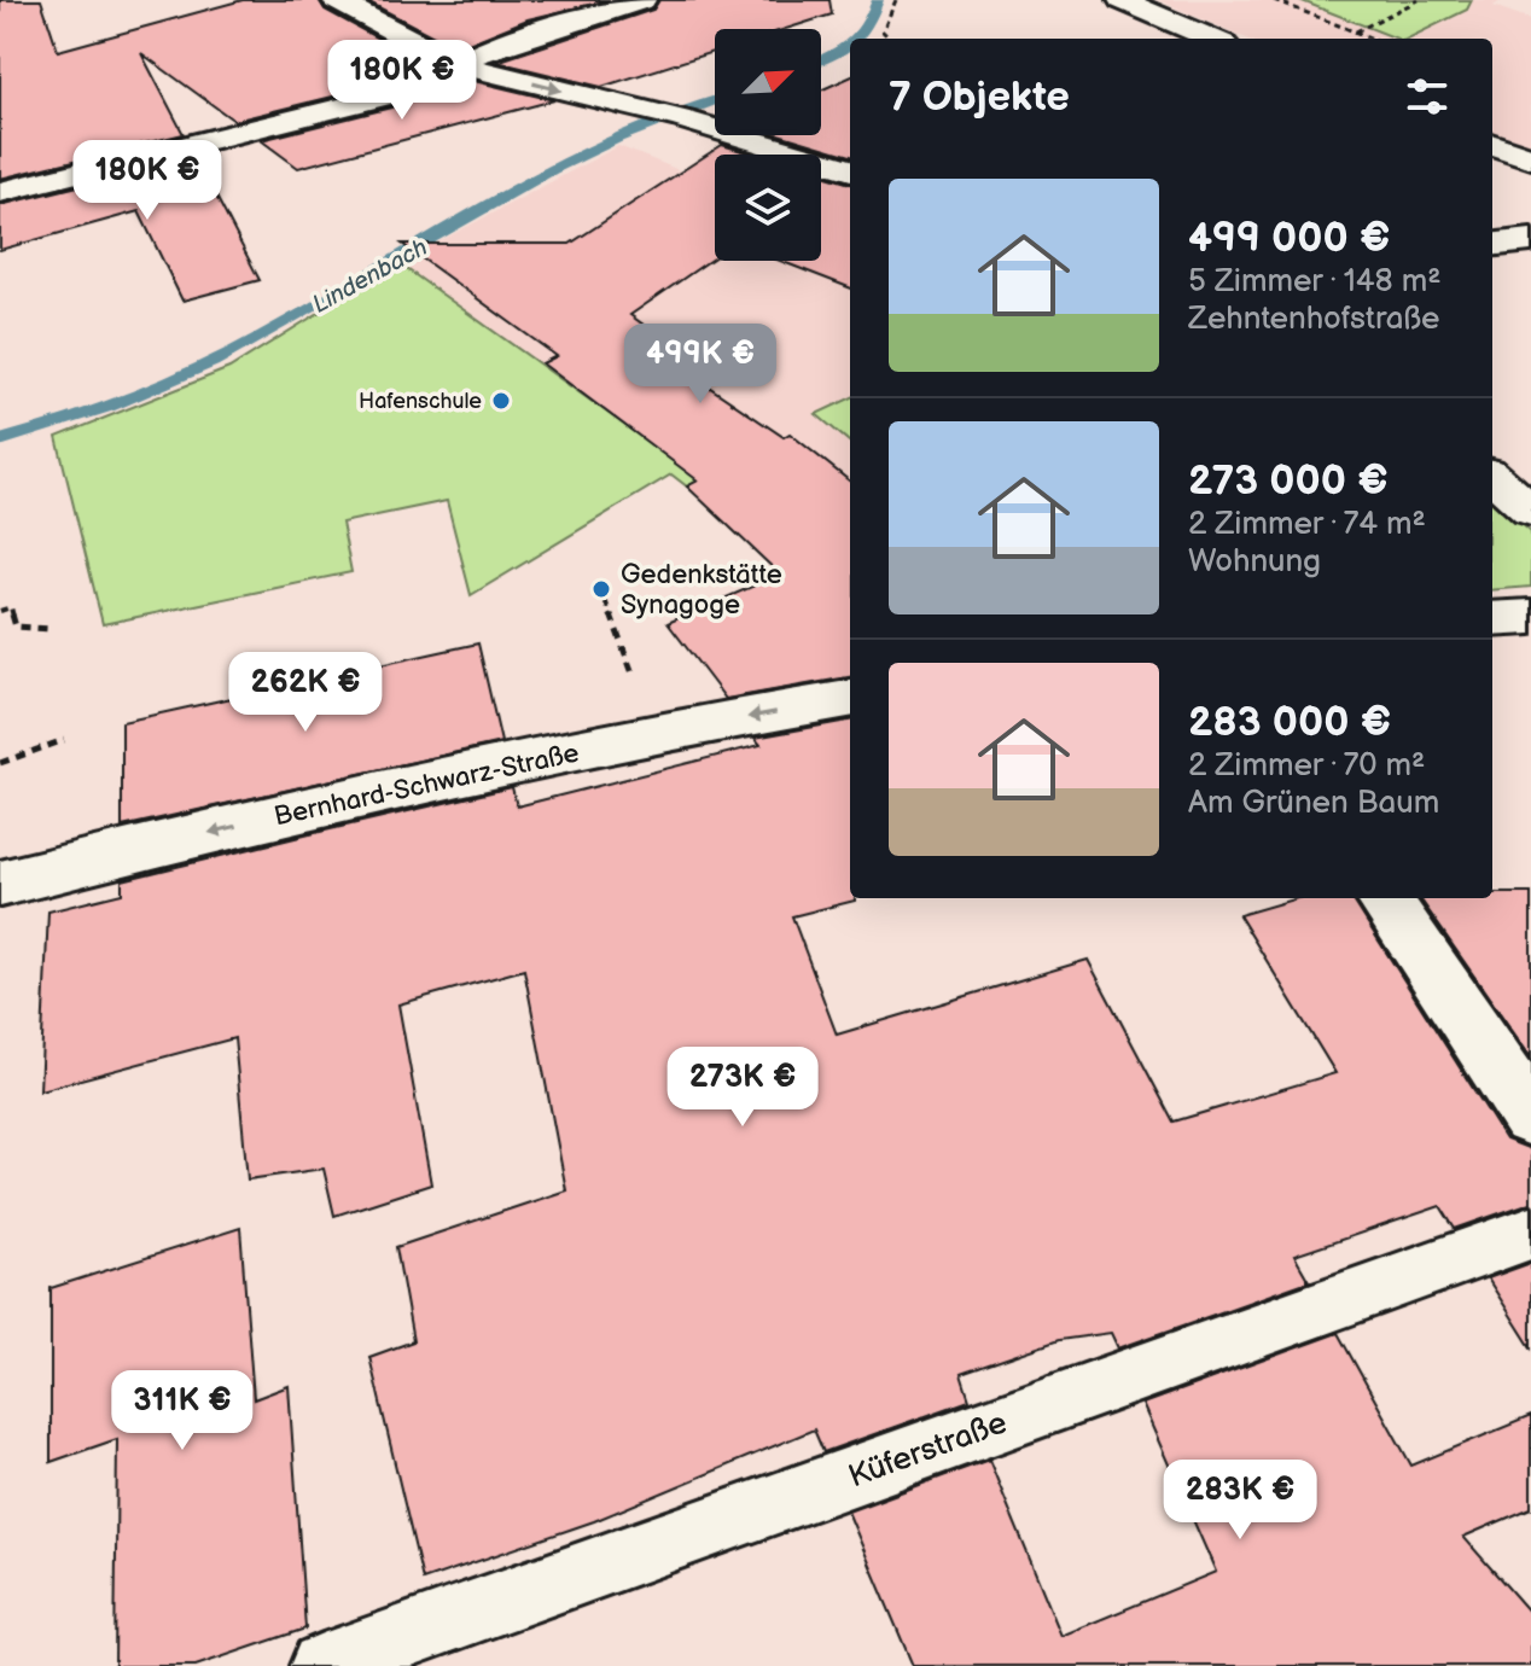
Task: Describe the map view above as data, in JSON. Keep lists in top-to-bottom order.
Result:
{
  "streets": {
    "street": ["Bernhard-Schwarz-Straße"],
    "lane": ["Küferstraße"]
  },
  "one_way": ["Bernhard-Schwarz-Straße"],
  "water": ["Lindenbach"],
  "places": ["Hafenschule", "Gedenkstätte Synagoge"],
  "north": "top right",
  "page": {
    "heading": "7 Objekte",
    "price": [
      "180K €",
      "180K €",
      "499K €",
      "262K €",
      "273K €",
      "311K €",
      "283K €"
    ],
    "list": [
      {
        "name": "499 000 €",
        "note": "5 Zimmer · 148 m² · Zehntenhofstraße"
      },
      {
        "name": "273 000 €",
        "note": "2 Zimmer · 74 m² · Wohnung"
      },
      {
        "name": "283 000 €",
        "note": "2 Zimmer · 70 m² · Am Grünen Baum"
      }
    ]
  }
}
